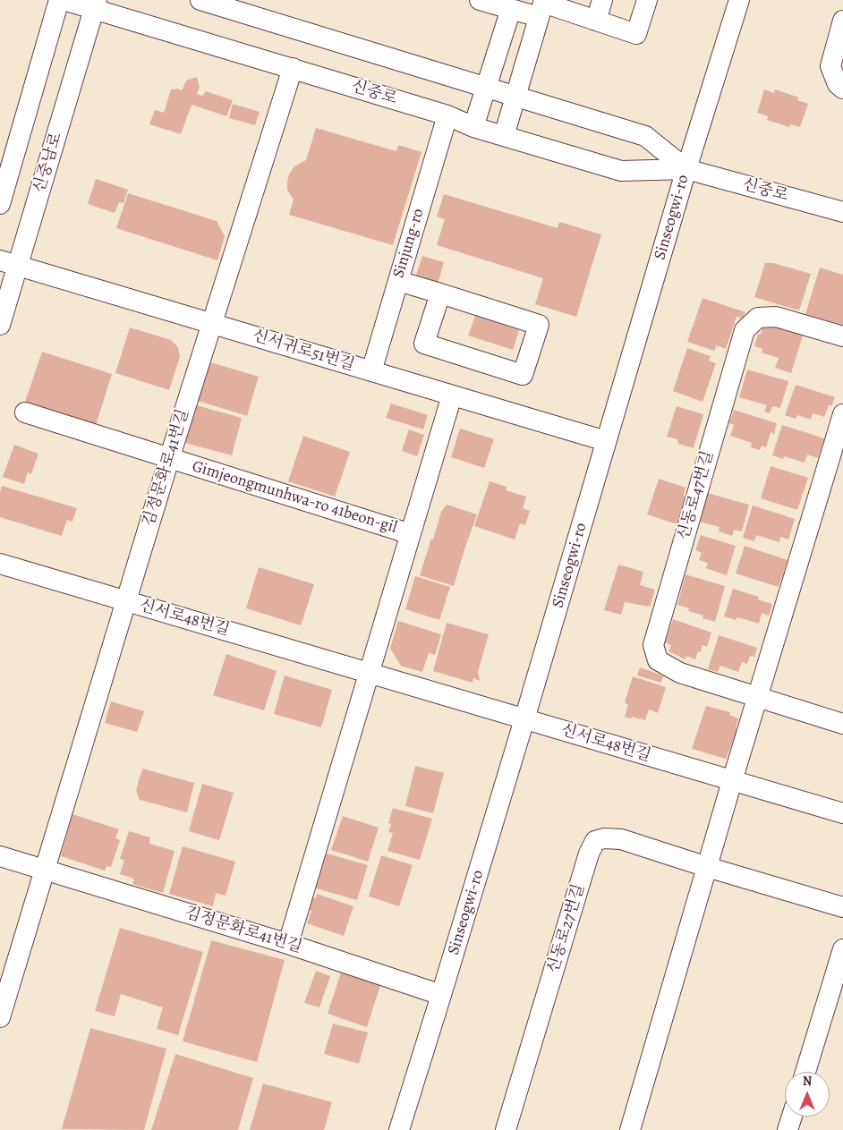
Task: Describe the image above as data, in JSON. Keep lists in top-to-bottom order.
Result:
{
  "streets": {
    "street": [
      "신중로",
      "신중남로",
      "Sinseogwi-ro",
      "Sinjung-ro",
      "신서귀로51번길",
      "김정문화로41번길",
      "신동로47번길",
      "Gimjeongmunhwa-ro 41beon-gil",
      "신서로48번길",
      "신동로27번길"
    ]
  },
  "crossings": [
    ["신중로", "신중남로"],
    ["신중로", "Sinseogwi-ro"],
    ["신중로", "Sinjung-ro"],
    ["신중로", "김정문화로41번길"],
    ["신중남로", "신서귀로51번길"],
    ["Sinseogwi-ro", "신서귀로51번길"],
    ["Sinseogwi-ro", "김정문화로41번길"],
    ["Sinseogwi-ro", "신서로48번길"],
    ["Sinjung-ro", "신서귀로51번길"],
    ["신서귀로51번길", "김정문화로41번길"],
    ["김정문화로41번길", "Gimjeongmunhwa-ro 41beon-gil"],
    ["김정문화로41번길", "신서로48번길"]
  ],
  "north": "top"
}
